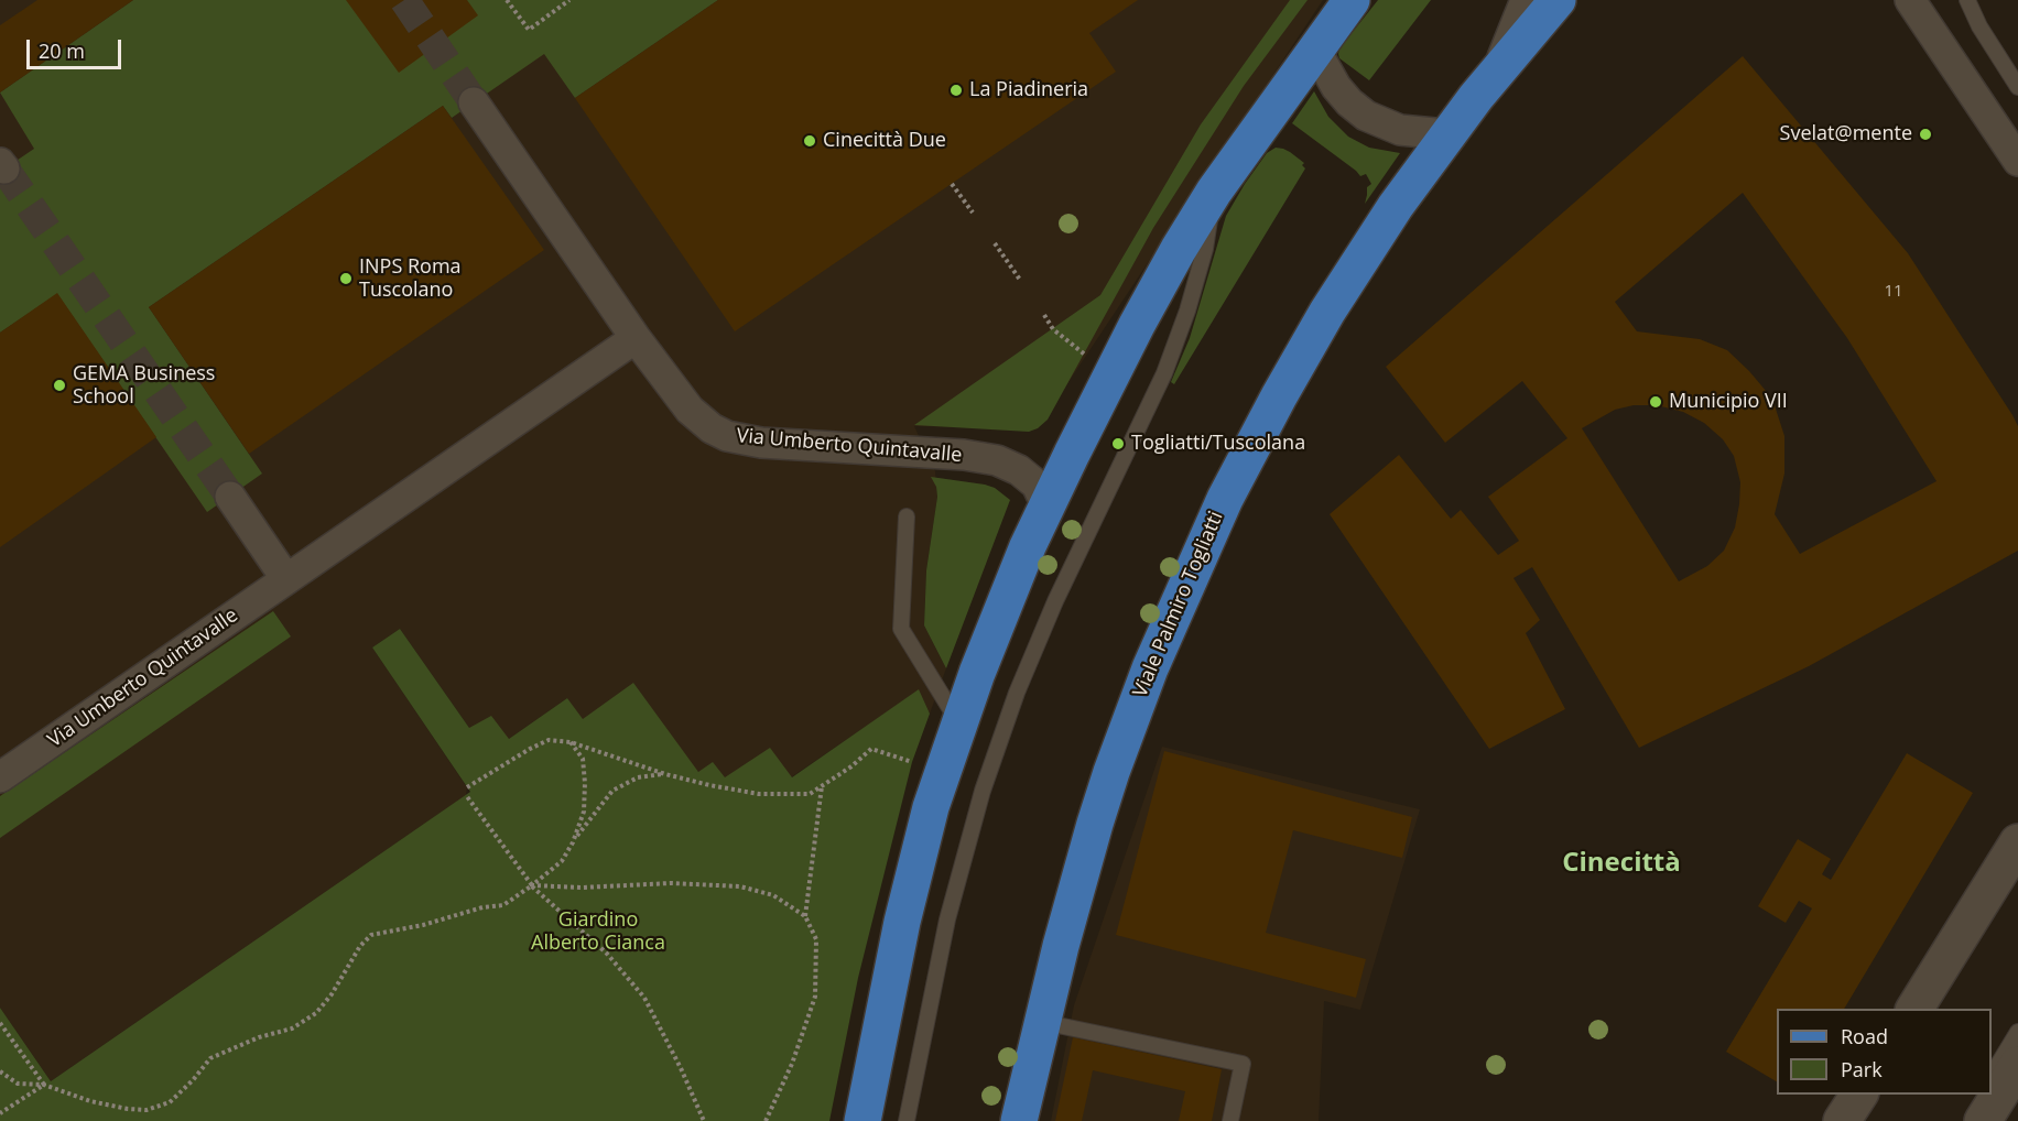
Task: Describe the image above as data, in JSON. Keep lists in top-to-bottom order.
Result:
{
  "streets": {
    "main road": ["Viale Palmiro Togliatti"],
    "street": ["Via Umberto Quintavalle"]
  },
  "districts": ["Cinecittà"],
  "parks": ["Giardino Alberto Cianca"],
  "places": [
    "La Piadineria",
    "Svelat@mente",
    "Cinecittà Due",
    "INPS Roma Tuscolano",
    "GEMA Business School",
    "Municipio VII",
    "Togliatti/Tuscolana"
  ],
  "house_numbers": ["11"],
  "legend": ["Road", "Park"],
  "scale_bar": "20 m"
}
